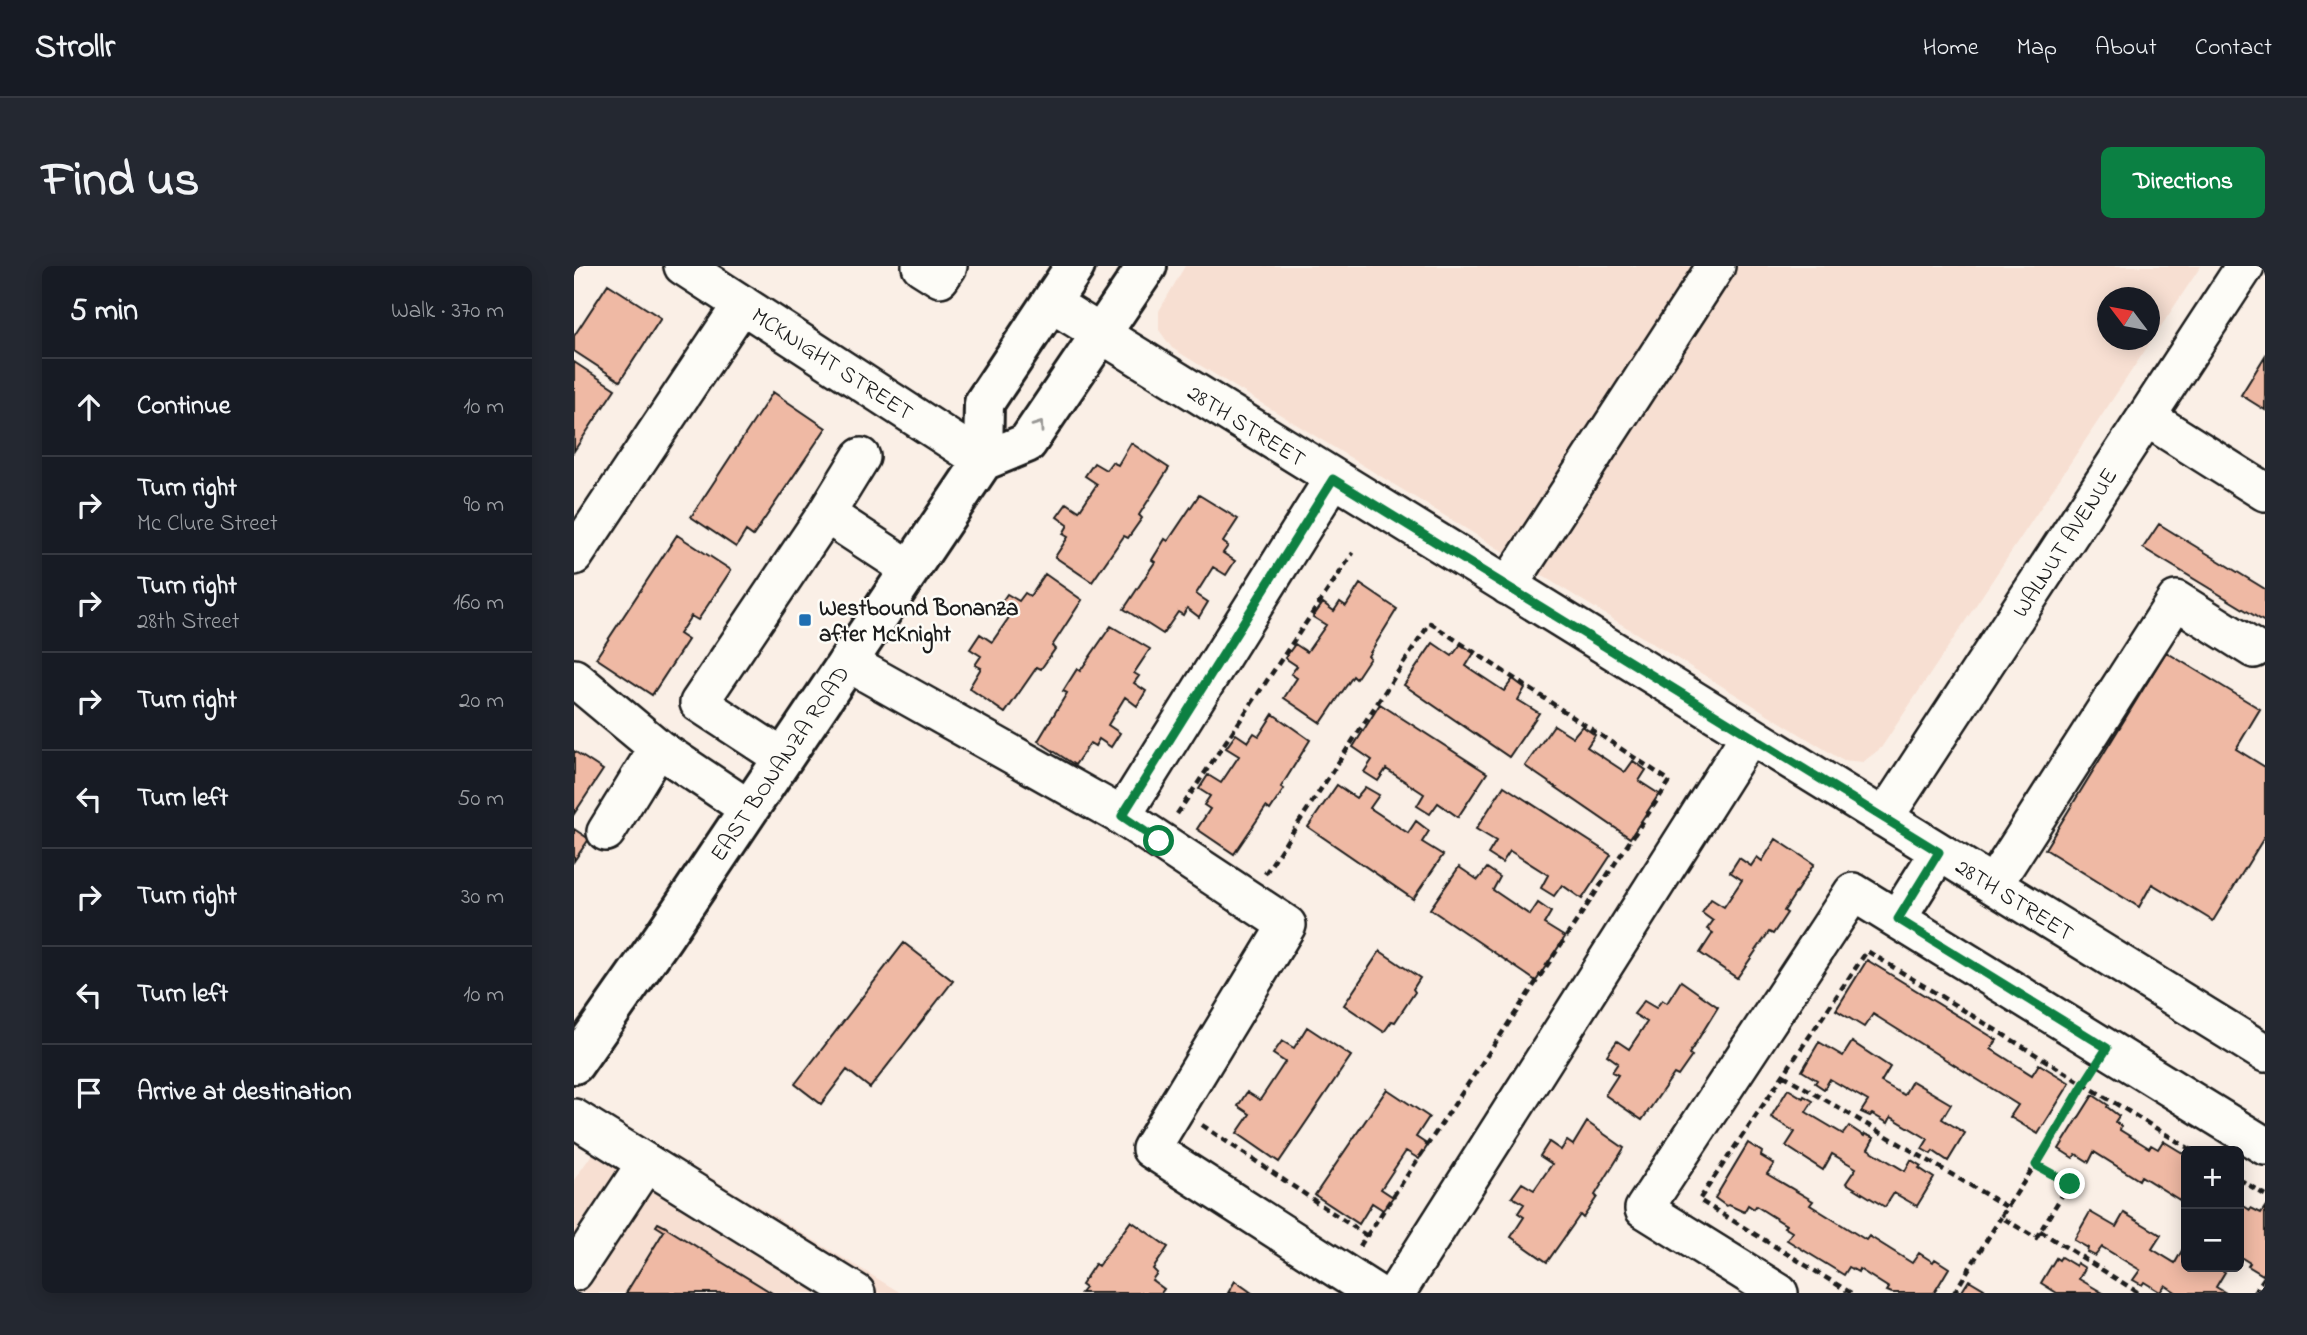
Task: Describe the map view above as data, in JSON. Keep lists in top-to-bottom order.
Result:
{
  "streets": {
    "main road": ["EAST BONANZA ROAD"],
    "street": ["MCKNIGHT STREET", "28TH STREET", "WALNUT AVENUE"]
  },
  "crossings": [
    ["MCKNIGHT STREET", "EAST BONANZA ROAD"],
    ["28TH STREET", "WALNUT AVENUE"]
  ],
  "places": {
    "transit": ["Westbound Bonanza after McKnight"]
  },
  "north": "top left",
  "page": {
    "header": "Strollr",
    "nav": [
      "Home",
      "Map",
      "About",
      "Contact"
    ],
    "title": "Find us",
    "buttons": "Directions",
    "heading": ["5 min", "Walk · 370 m"],
    "list": [
      ["Continue", "10 m"],
      ["Turn right", "Mc Clure Street", "90 m"],
      ["Turn right", "28th Street", "160 m"],
      ["Turn right", "20 m"],
      ["Turn left", "50 m"],
      ["Turn right", "30 m"],
      ["Turn left", "10 m"],
      "Arrive at destination"
    ],
    "map_buttons": ["+", "−"]
  }
}
